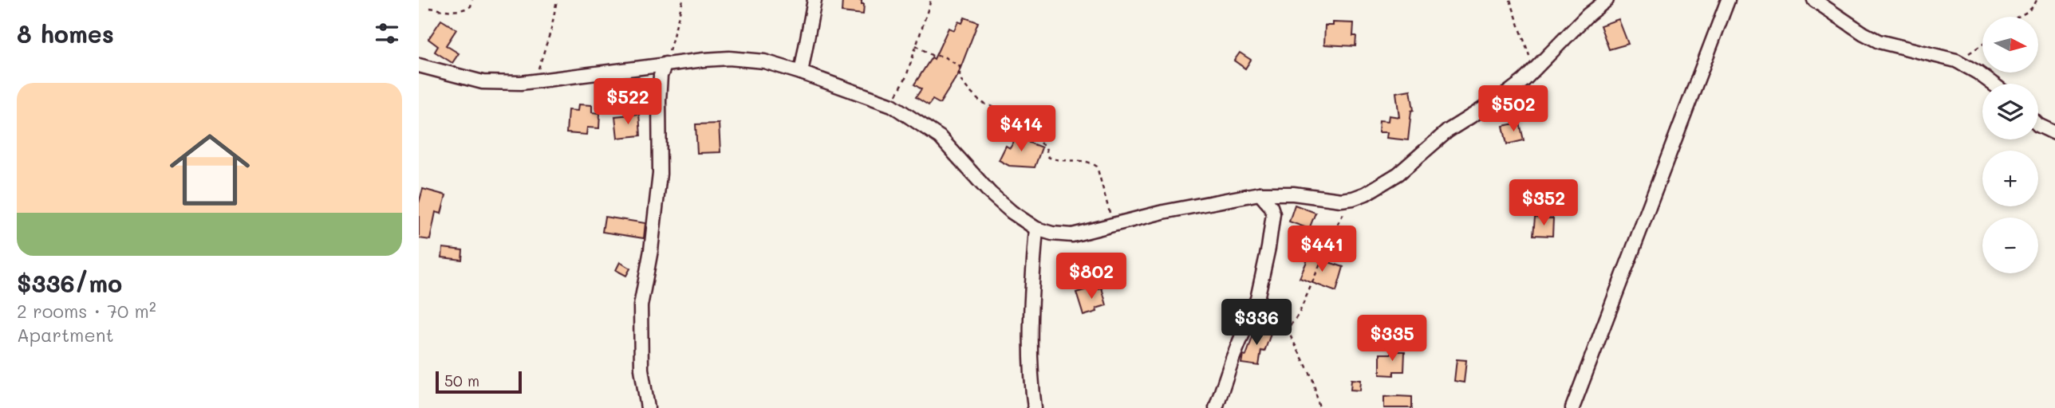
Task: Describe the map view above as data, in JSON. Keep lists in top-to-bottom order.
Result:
{
  "scale_bar": "50 m",
  "north": "right",
  "page": {
    "heading": "8 homes",
    "map_buttons": ["+", "−"],
    "list": [
      {
        "name": "$336/mo",
        "note": "2 rooms · 70 m² · Apartment"
      }
    ],
    "price": [
      "$522",
      "$502",
      "$414",
      "$352",
      "$441",
      "$802",
      "$336",
      "$335"
    ],
    "scale": "50 m"
  }
}
